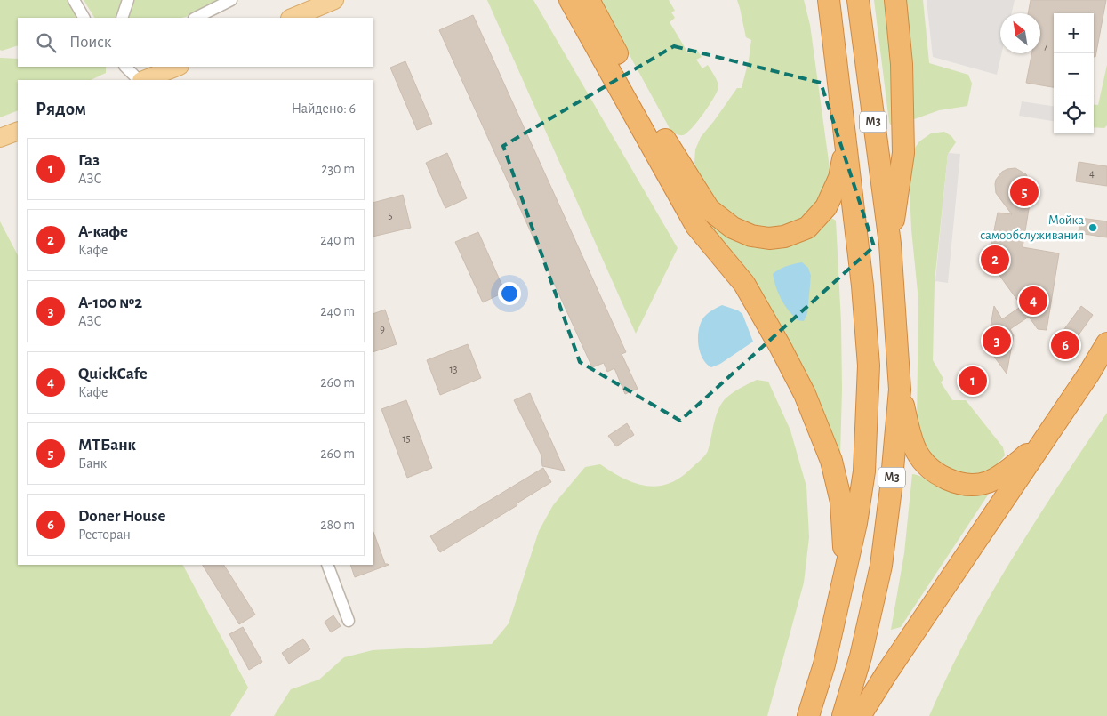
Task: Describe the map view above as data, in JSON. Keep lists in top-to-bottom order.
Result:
{
  "streets": {
    "highway": ["М3"]
  },
  "places": ["Мойка самообслуживания"],
  "house_numbers": [
    "7",
    "4",
    "5",
    "9",
    "13",
    "15"
  ],
  "north": "top left",
  "page": {
    "map_buttons": ["+", "−"],
    "search": "Поиск",
    "heading": ["Рядом", "Найдено: 6"],
    "list": [
      {
        "mark": "1",
        "name": "Газ",
        "note": "АЗС",
        "value": "230 m"
      },
      {
        "mark": "2",
        "name": "А-кафе",
        "note": "Кафе",
        "value": "240 m"
      },
      {
        "mark": "3",
        "name": "А-100 №2",
        "note": "АЗС",
        "value": "240 m"
      },
      {
        "mark": "4",
        "name": "QuickCafe",
        "note": "Кафе",
        "value": "260 m"
      },
      {
        "mark": "5",
        "name": "МТБанк",
        "note": "Банк",
        "value": "260 m"
      },
      {
        "mark": "6",
        "name": "Doner House",
        "note": "Ресторан",
        "value": "280 m"
      }
    ],
    "pins": [
      "5",
      "2",
      "4",
      "3",
      "6",
      "1"
    ]
  }
}
